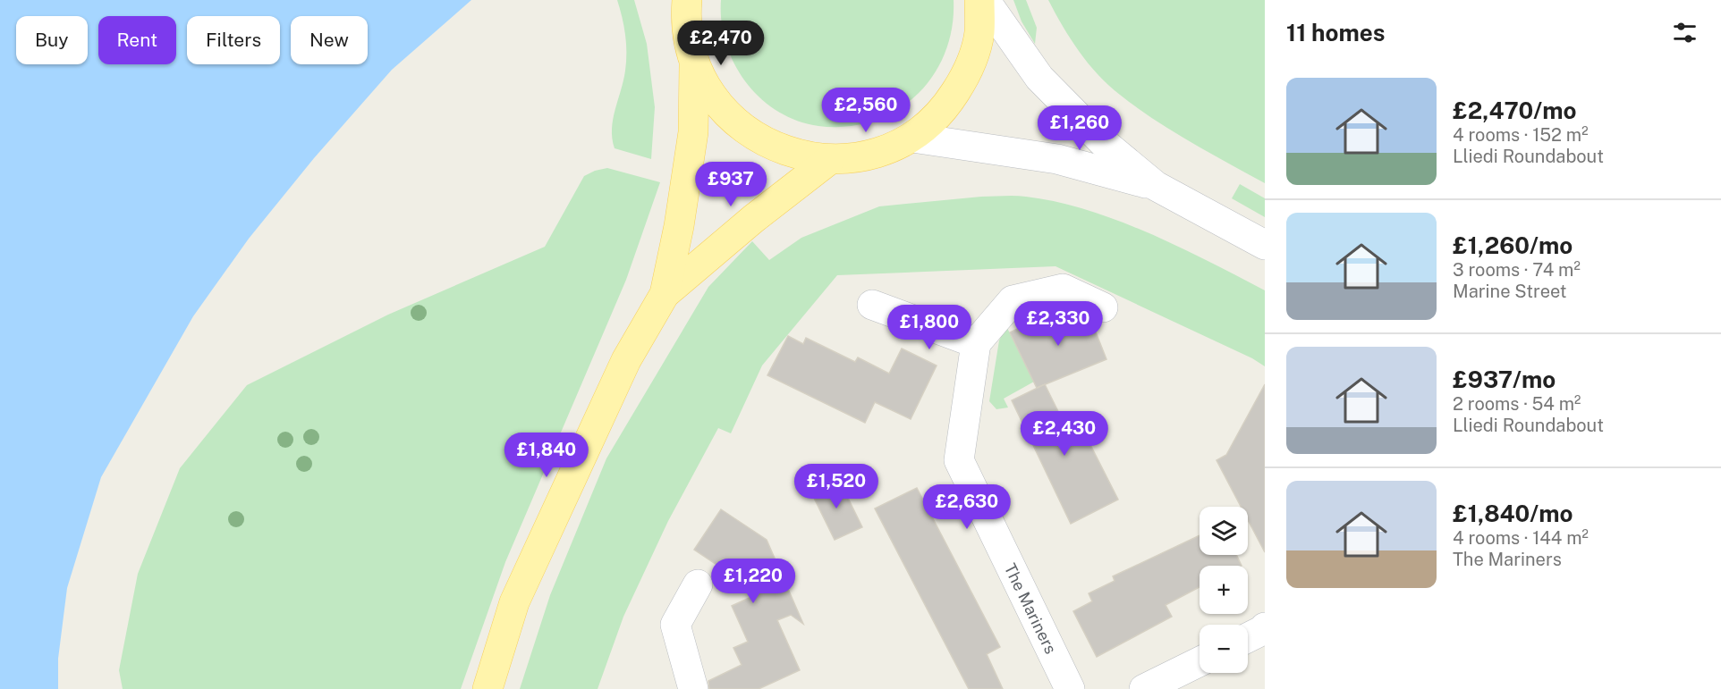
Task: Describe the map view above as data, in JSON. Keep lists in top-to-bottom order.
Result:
{
  "streets": {
    "street": ["The Mariners"]
  },
  "page": {
    "heading": "11 homes",
    "chip": [
      "Buy",
      "Rent",
      "Filters",
      "New"
    ],
    "price": [
      "£2,470",
      "£2,560",
      "£1,260",
      "£937",
      "£2,330",
      "£1,800",
      "£2,430",
      "£1,840",
      "£1,520",
      "£2,630",
      "£1,220"
    ],
    "list": [
      {
        "name": "£2,470/mo",
        "note": "4 rooms · 152 m² · Lliedi Roundabout"
      },
      {
        "name": "£1,260/mo",
        "note": "3 rooms · 74 m² · Marine Street"
      },
      {
        "name": "£937/mo",
        "note": "2 rooms · 54 m² · Lliedi Roundabout"
      },
      {
        "name": "£1,840/mo",
        "note": "4 rooms · 144 m² · The Mariners"
      }
    ],
    "map_buttons": ["+", "−"]
  }
}
